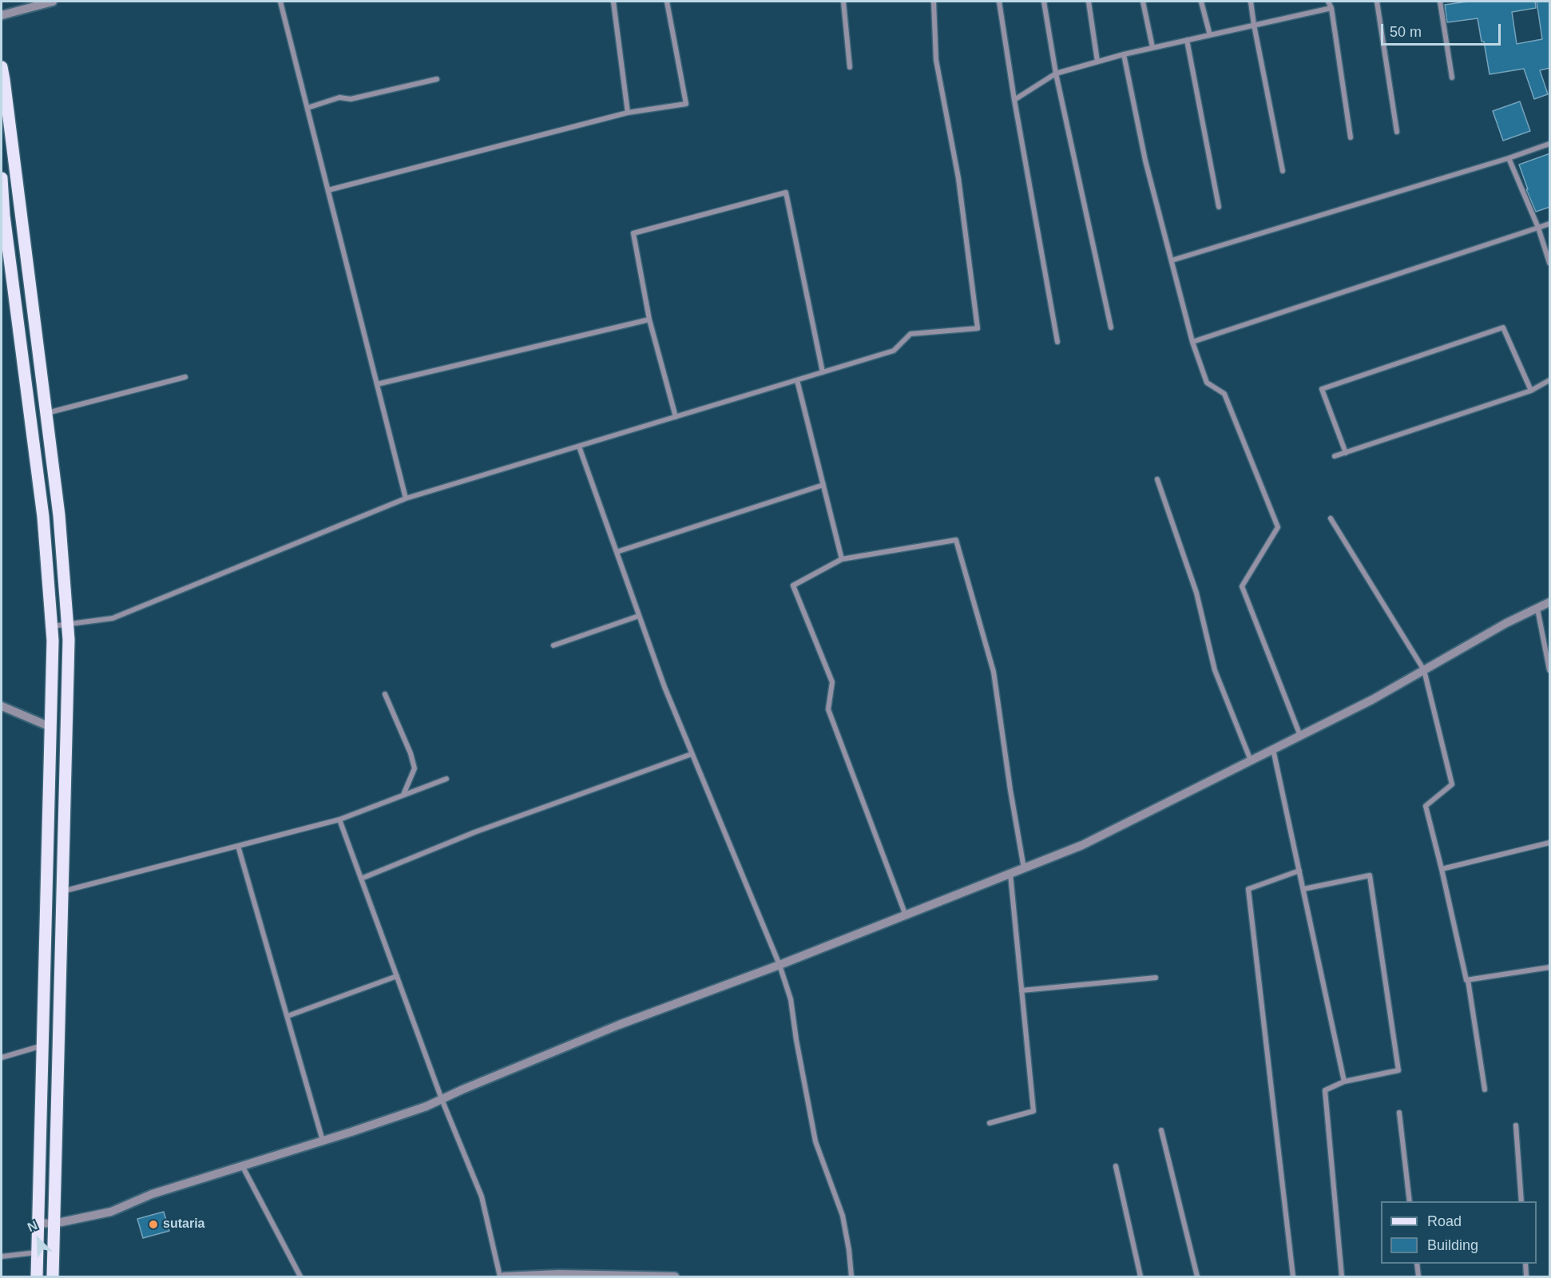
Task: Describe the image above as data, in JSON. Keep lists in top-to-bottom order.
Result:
{
  "places": ["sutaria"],
  "legend": ["Road", "Building"],
  "scale_bar": "50 m",
  "north": "top left"
}
